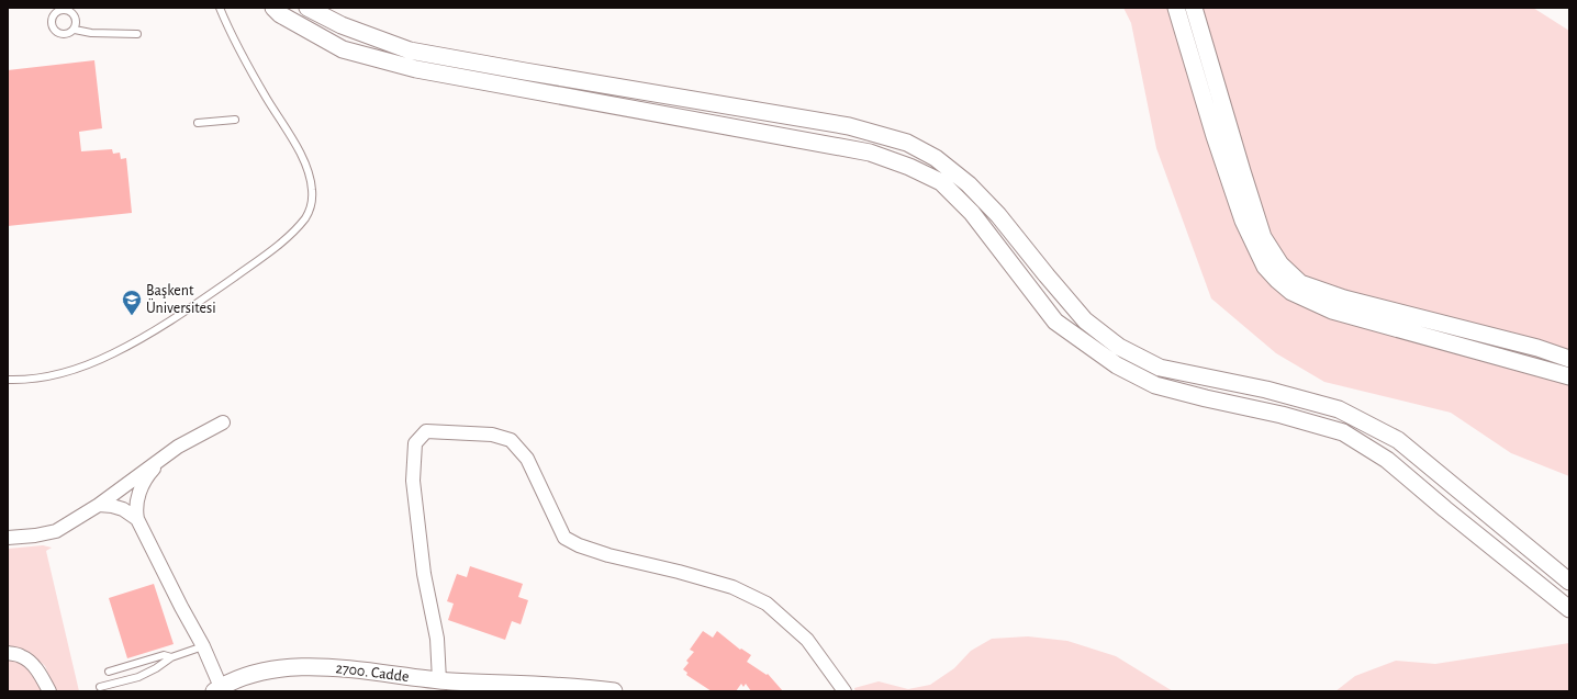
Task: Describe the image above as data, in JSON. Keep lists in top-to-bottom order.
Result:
{
  "streets": {
    "street": ["2700. Cadde"]
  },
  "places": {
    "school or university": ["Başkent Üniversitesi"]
  }
}
